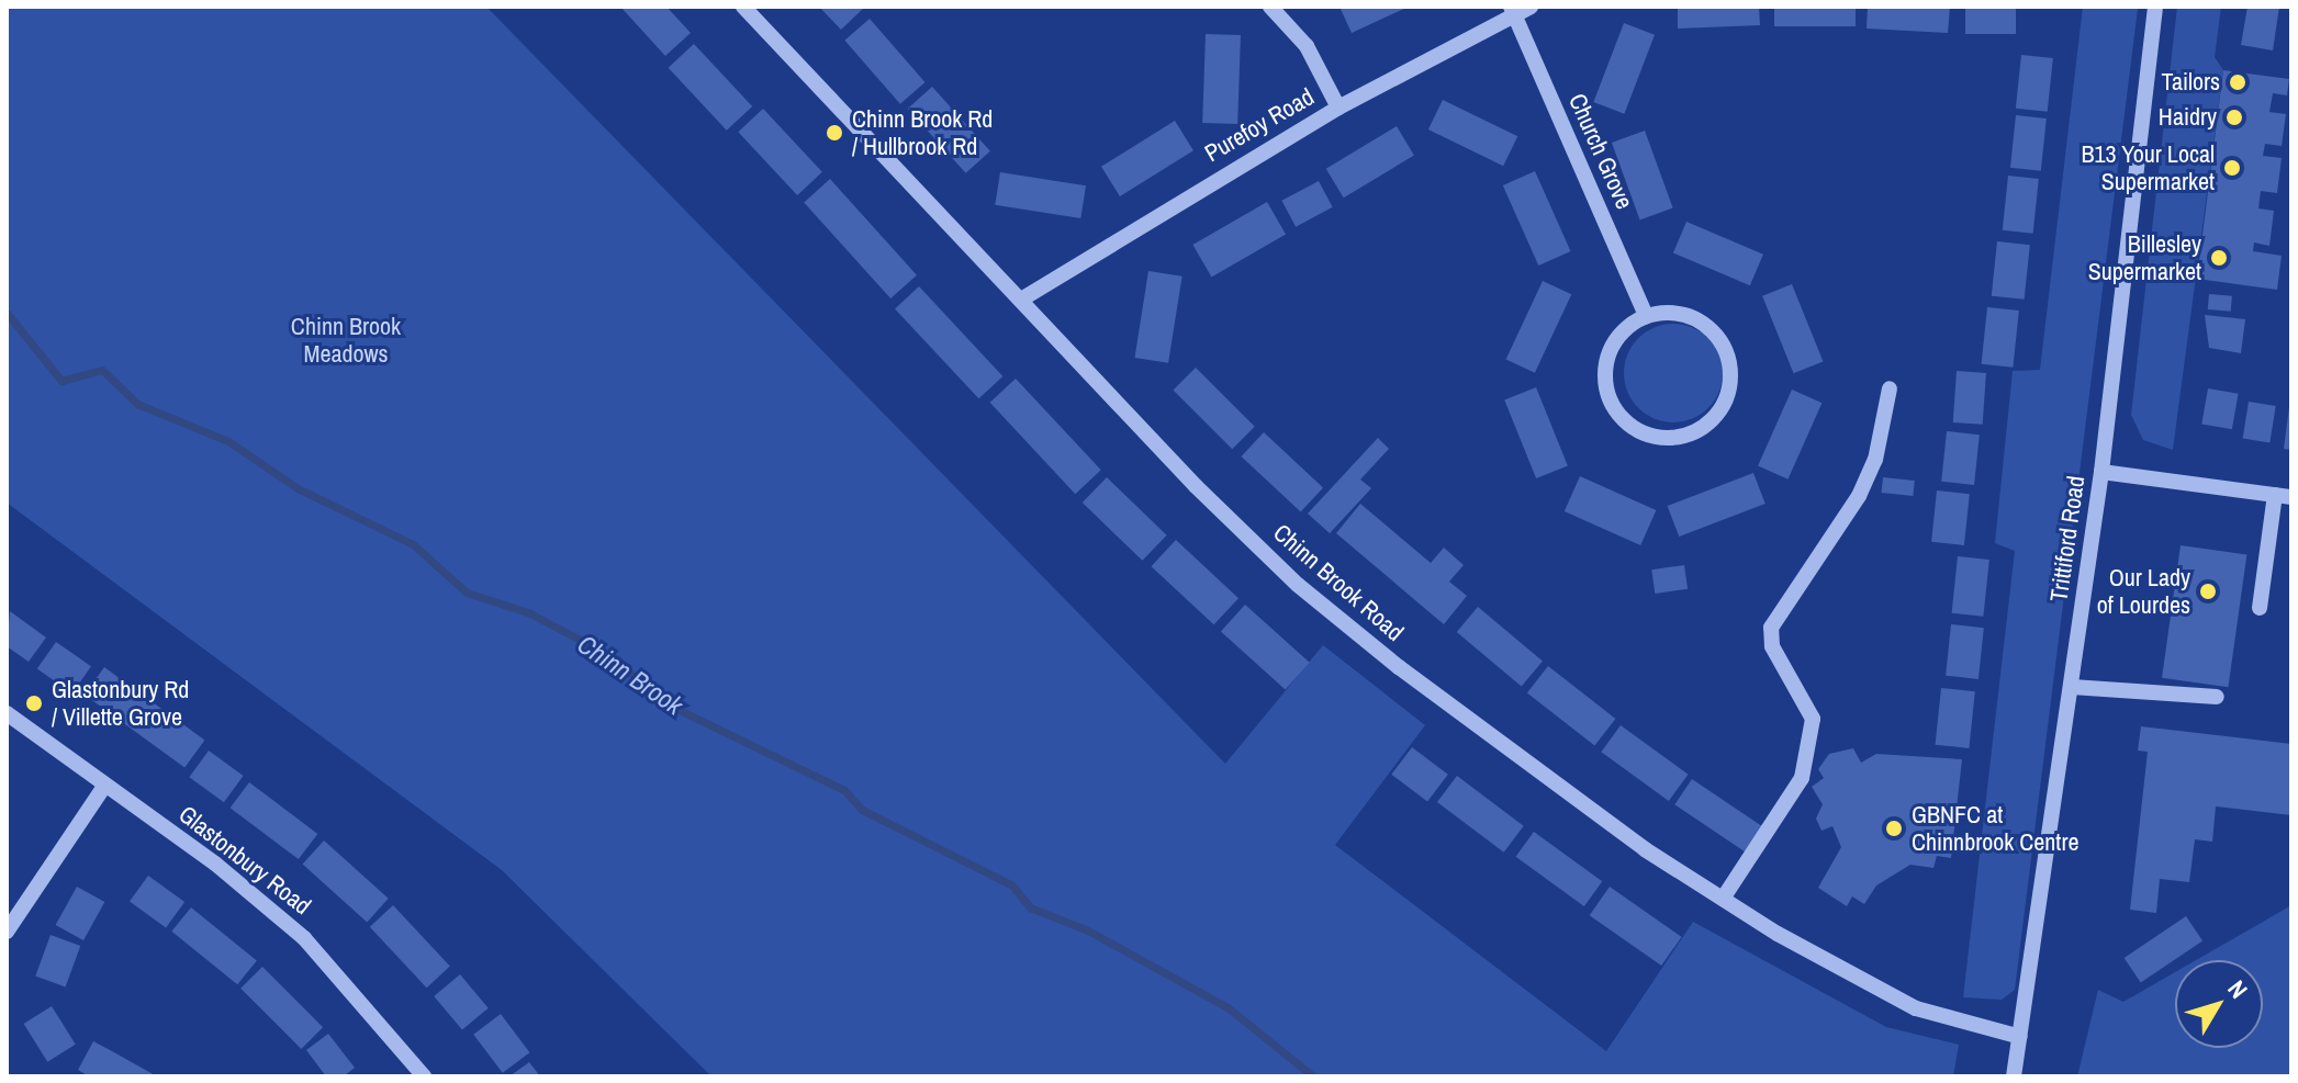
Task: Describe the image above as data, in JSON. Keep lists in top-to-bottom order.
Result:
{
  "streets": {
    "street": [
      "Purefoy Road",
      "Church Grove",
      "Trittiford Road",
      "Chinn Brook Road",
      "Glastonbury Road"
    ]
  },
  "crossings": [
    ["Purefoy Road", "Church Grove"],
    ["Purefoy Road", "Chinn Brook Road"],
    ["Trittiford Road", "Chinn Brook Road"]
  ],
  "water": ["Chinn Brook"],
  "parks": ["Chinn Brook Meadows"],
  "places": [
    "Tailors",
    "Haidry",
    "Chinn Brook Rd / Hullbrook Rd",
    "B13 Your Local Supermarket",
    "Billesley Supermarket",
    "Our Lady of Lourdes",
    "Glastonbury Rd / Villette Grove",
    "GBNFC at Chinnbrook Centre"
  ],
  "north": "top right"
}
